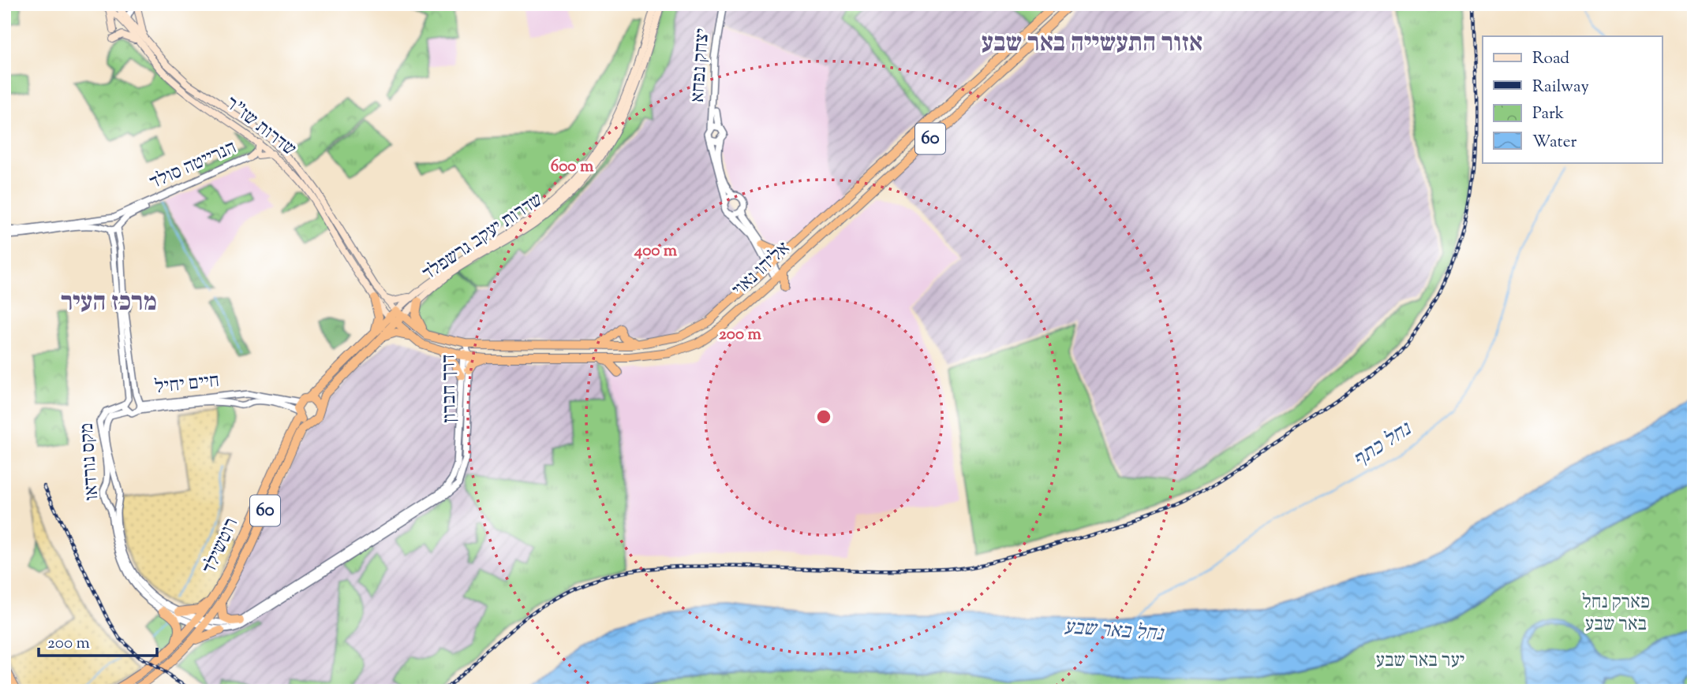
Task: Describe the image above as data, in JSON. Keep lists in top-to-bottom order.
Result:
{
  "streets": {
    "highway": ["60", "אליהו נאוי", "רוטשילד"],
    "main road": ["שדרות שז\"ר", "שדרות יעקב גרשפלד"],
    "street": [
      "יצחק נפחא",
      "הנרייטה סולד",
      "חיים יחיל",
      "דרך חברון",
      "מקס נורדאו"
    ]
  },
  "crossings": [
    ["שדרות שז\"ר", "60"],
    ["שדרות שז\"ר", "הנרייטה סולד"],
    ["שדרות שז\"ר", "שדרות יעקב גרשפלד"],
    ["שדרות שז\"ר", "אליהו נאוי"],
    ["60", "שדרות יעקב גרשפלד"],
    ["60", "אליהו נאוי"],
    ["60", "דרך חברון"],
    ["60", "מקס נורדאו"],
    ["60", "רוטשילד"],
    ["שדרות יעקב גרשפלד", "אליהו נאוי"],
    ["אליהו נאוי", "דרך חברון"],
    ["דרך חברון", "מקס נורדאו"]
  ],
  "districts": ["אזור התעשייה באר שבע", "מרכז העיר"],
  "water": ["נחל כתף", "נחל באר שבע"],
  "parks": ["פארק נחל באר שבע", "יער באר שבע"],
  "legend": [
    "Road",
    "Railway",
    "Park",
    "Water"
  ],
  "scale_bar": "200 m",
  "rings": ["600 m", "400 m", "200 m"]
}
